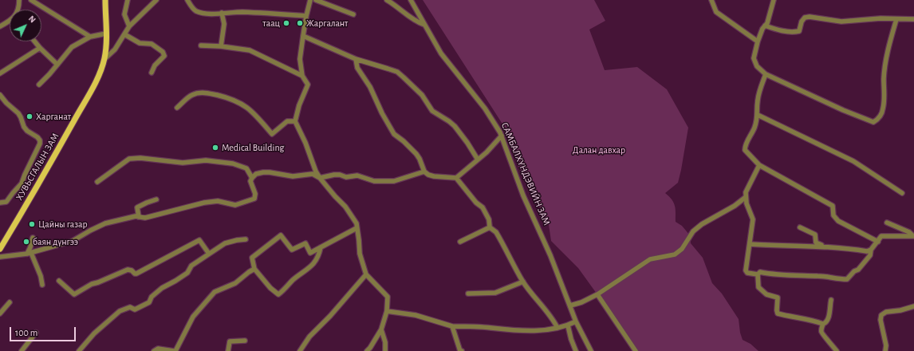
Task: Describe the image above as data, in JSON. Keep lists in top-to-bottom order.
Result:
{
  "streets": {
    "main road": ["ХУВЬСГАЛЫН ЗАМ"],
    "street": ["САМБАЛХҮНДЭВИЙН ЗАМ"]
  },
  "parks": ["Далан давхар"],
  "places": [
    "таац",
    "Жаргалант",
    "Харганат",
    "Medical Building",
    "Цайны газар",
    "баян дүнгээ"
  ],
  "scale_bar": "100 m",
  "north": "top right"
}
